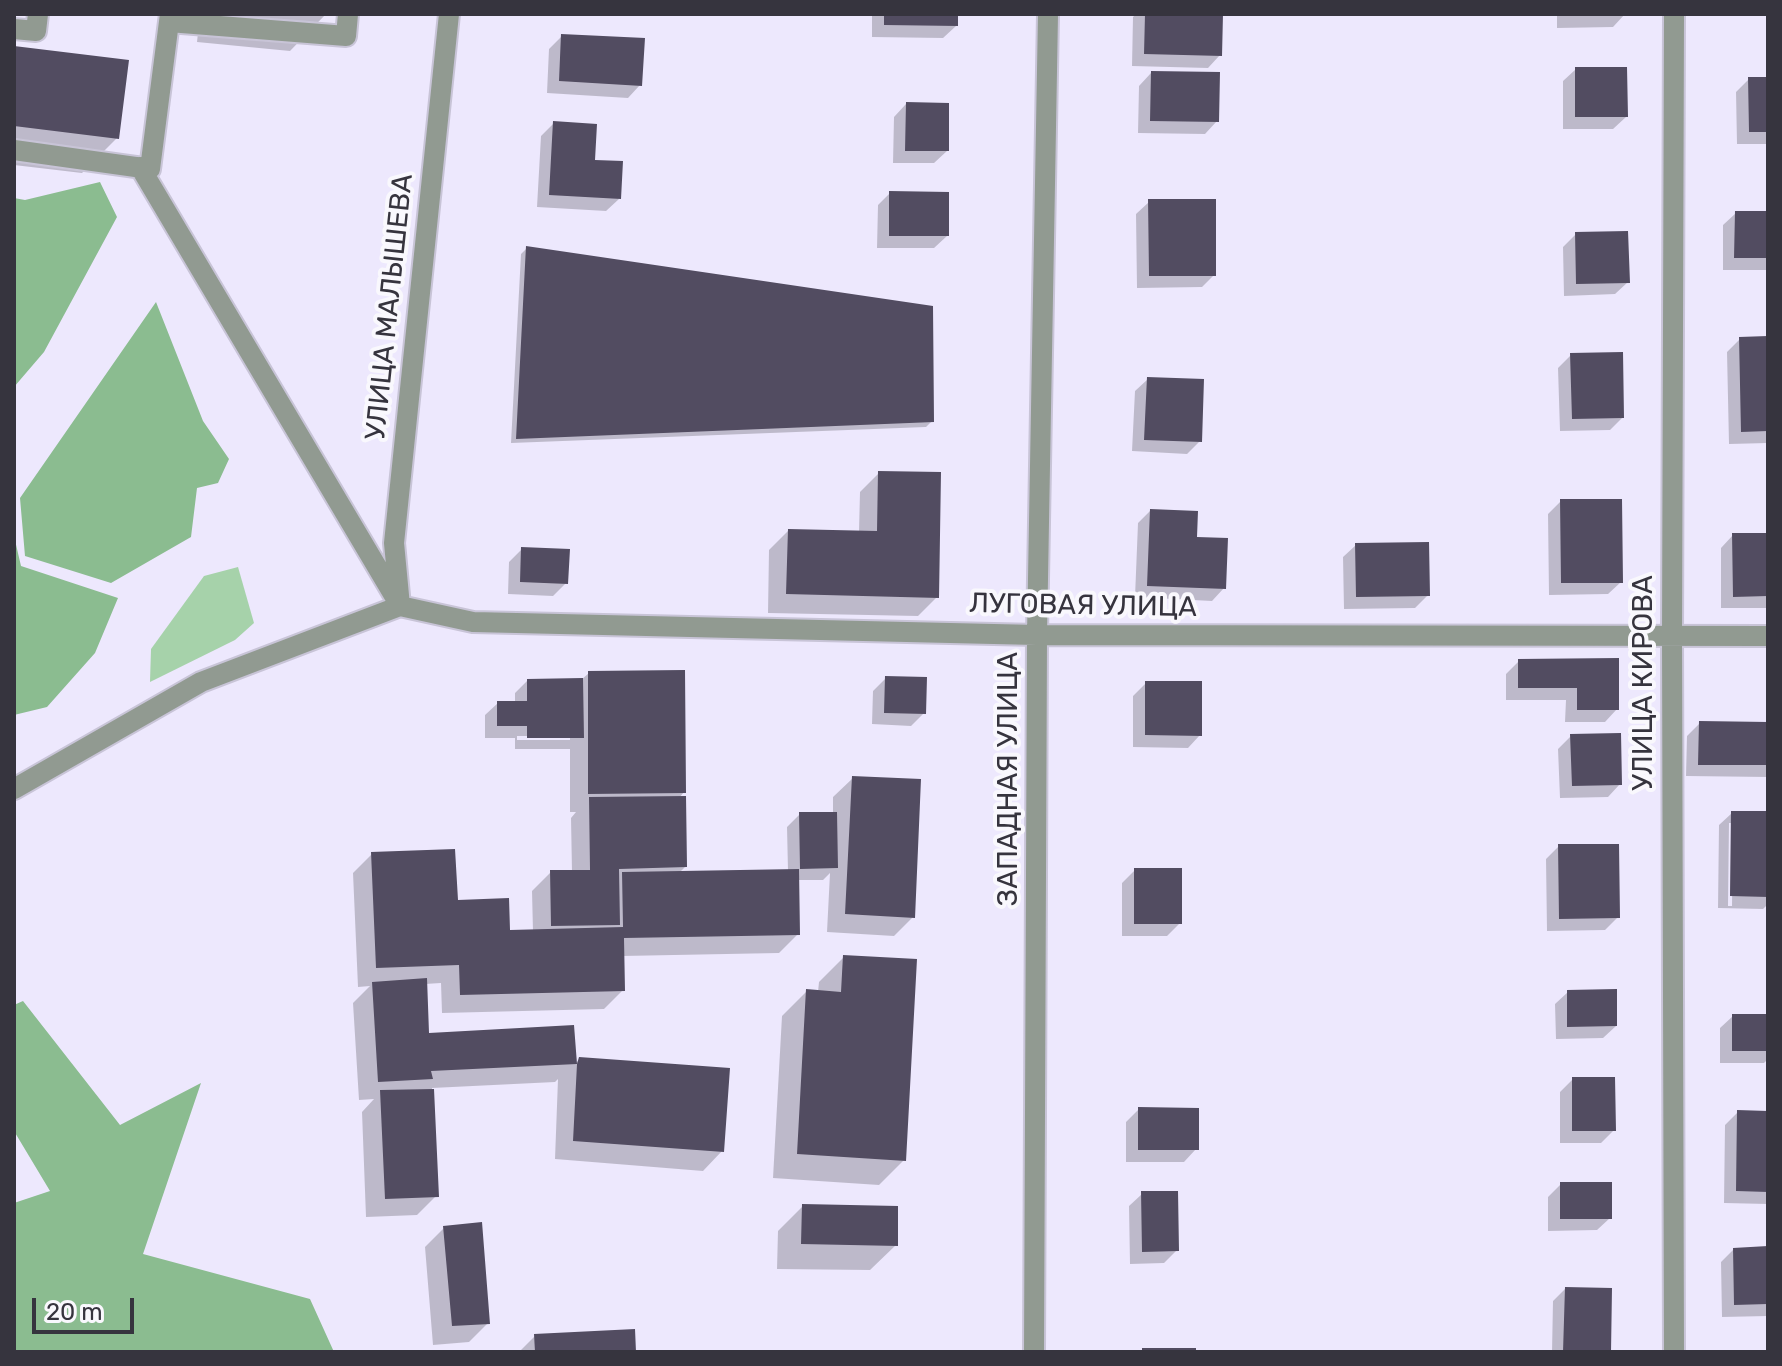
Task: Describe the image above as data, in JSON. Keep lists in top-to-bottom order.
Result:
{
  "streets": {
    "street": [
      "УЛИЦА МАЛЫШЕВА",
      "ЛУГОВАЯ УЛИЦА",
      "УЛИЦА КИРОВА",
      "ЗАПАДНАЯ УЛИЦА"
    ]
  },
  "crossings": [
    ["УЛИЦА МАЛЫШЕВА", "ЛУГОВАЯ УЛИЦА"],
    ["ЛУГОВАЯ УЛИЦА", "УЛИЦА КИРОВА"],
    ["ЛУГОВАЯ УЛИЦА", "ЗАПАДНАЯ УЛИЦА"]
  ],
  "scale_bar": "20 m"
}
